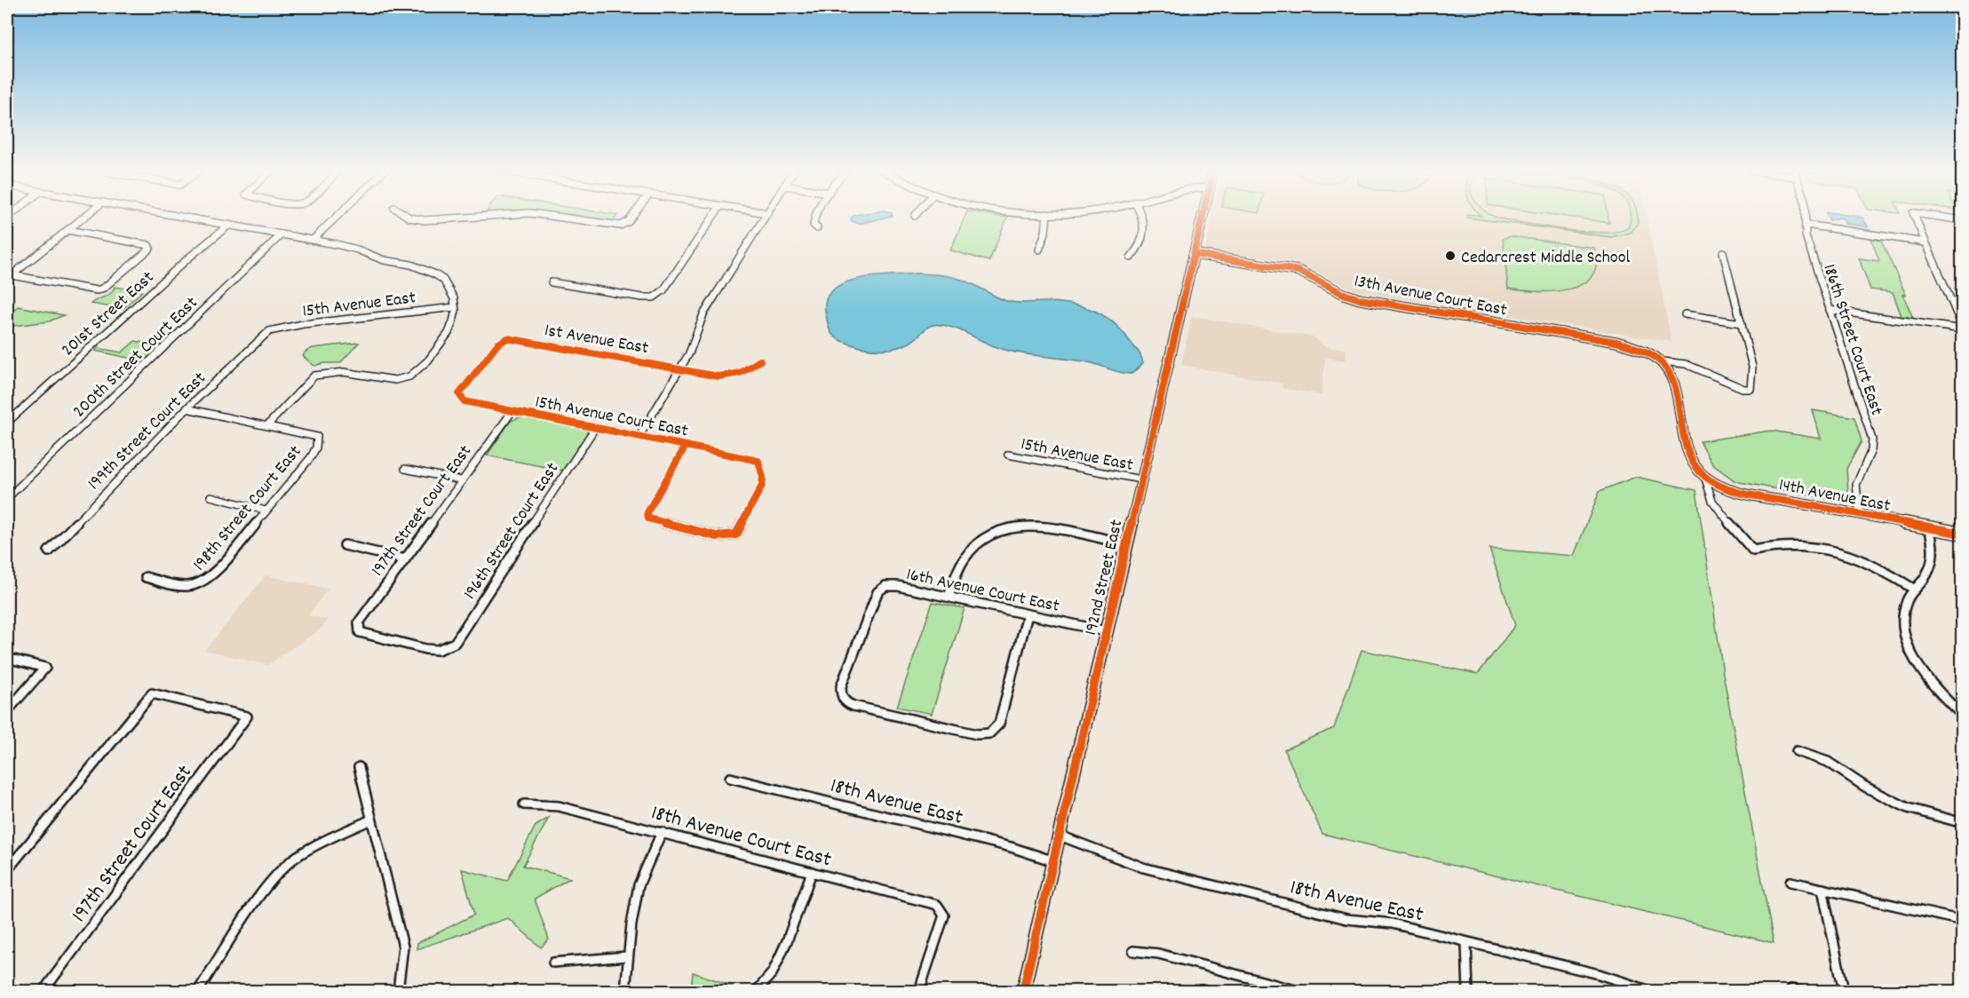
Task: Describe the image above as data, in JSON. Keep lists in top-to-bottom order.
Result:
{
  "streets": {
    "street": [
      "13th Avenue Court East",
      "15th Avenue East",
      "201st Street East",
      "1st Avenue East",
      "186th Street Court East",
      "200th Street Court East",
      "15th Avenue Court East",
      "199th Street Court East",
      "14th Avenue East",
      "198th Street Court East",
      "197th Street Court East",
      "196th Street Court East",
      "192nd Street East",
      "16th Avenue Court East",
      "18th Avenue East",
      "18th Avenue Court East"
    ]
  },
  "crossings": [
    ["13th Avenue Court East", "192nd Street East"],
    ["15th Avenue East", "199th Street Court East"],
    ["15th Avenue East", "192nd Street East"],
    ["1st Avenue East", "15th Avenue Court East"],
    ["186th Street Court East", "14th Avenue East"],
    ["15th Avenue Court East", "197th Street Court East"],
    ["15th Avenue Court East", "196th Street Court East"],
    ["197th Street Court East", "196th Street Court East"],
    ["192nd Street East", "16th Avenue Court East"],
    ["192nd Street East", "18th Avenue East"]
  ],
  "places": ["Cedarcrest Middle School"]
}
